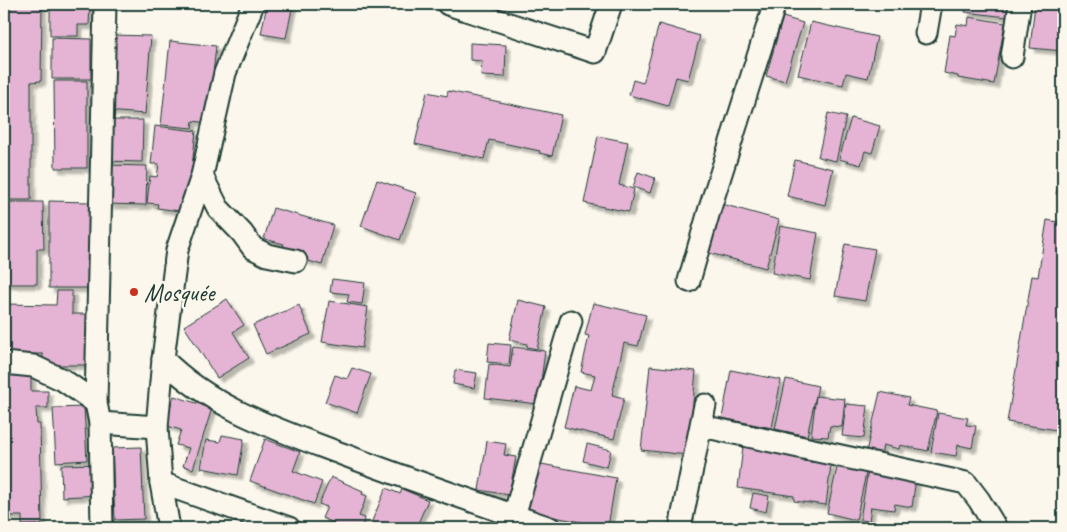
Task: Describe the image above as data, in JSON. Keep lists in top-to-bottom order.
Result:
{
  "places": ["Mosquée"]
}
